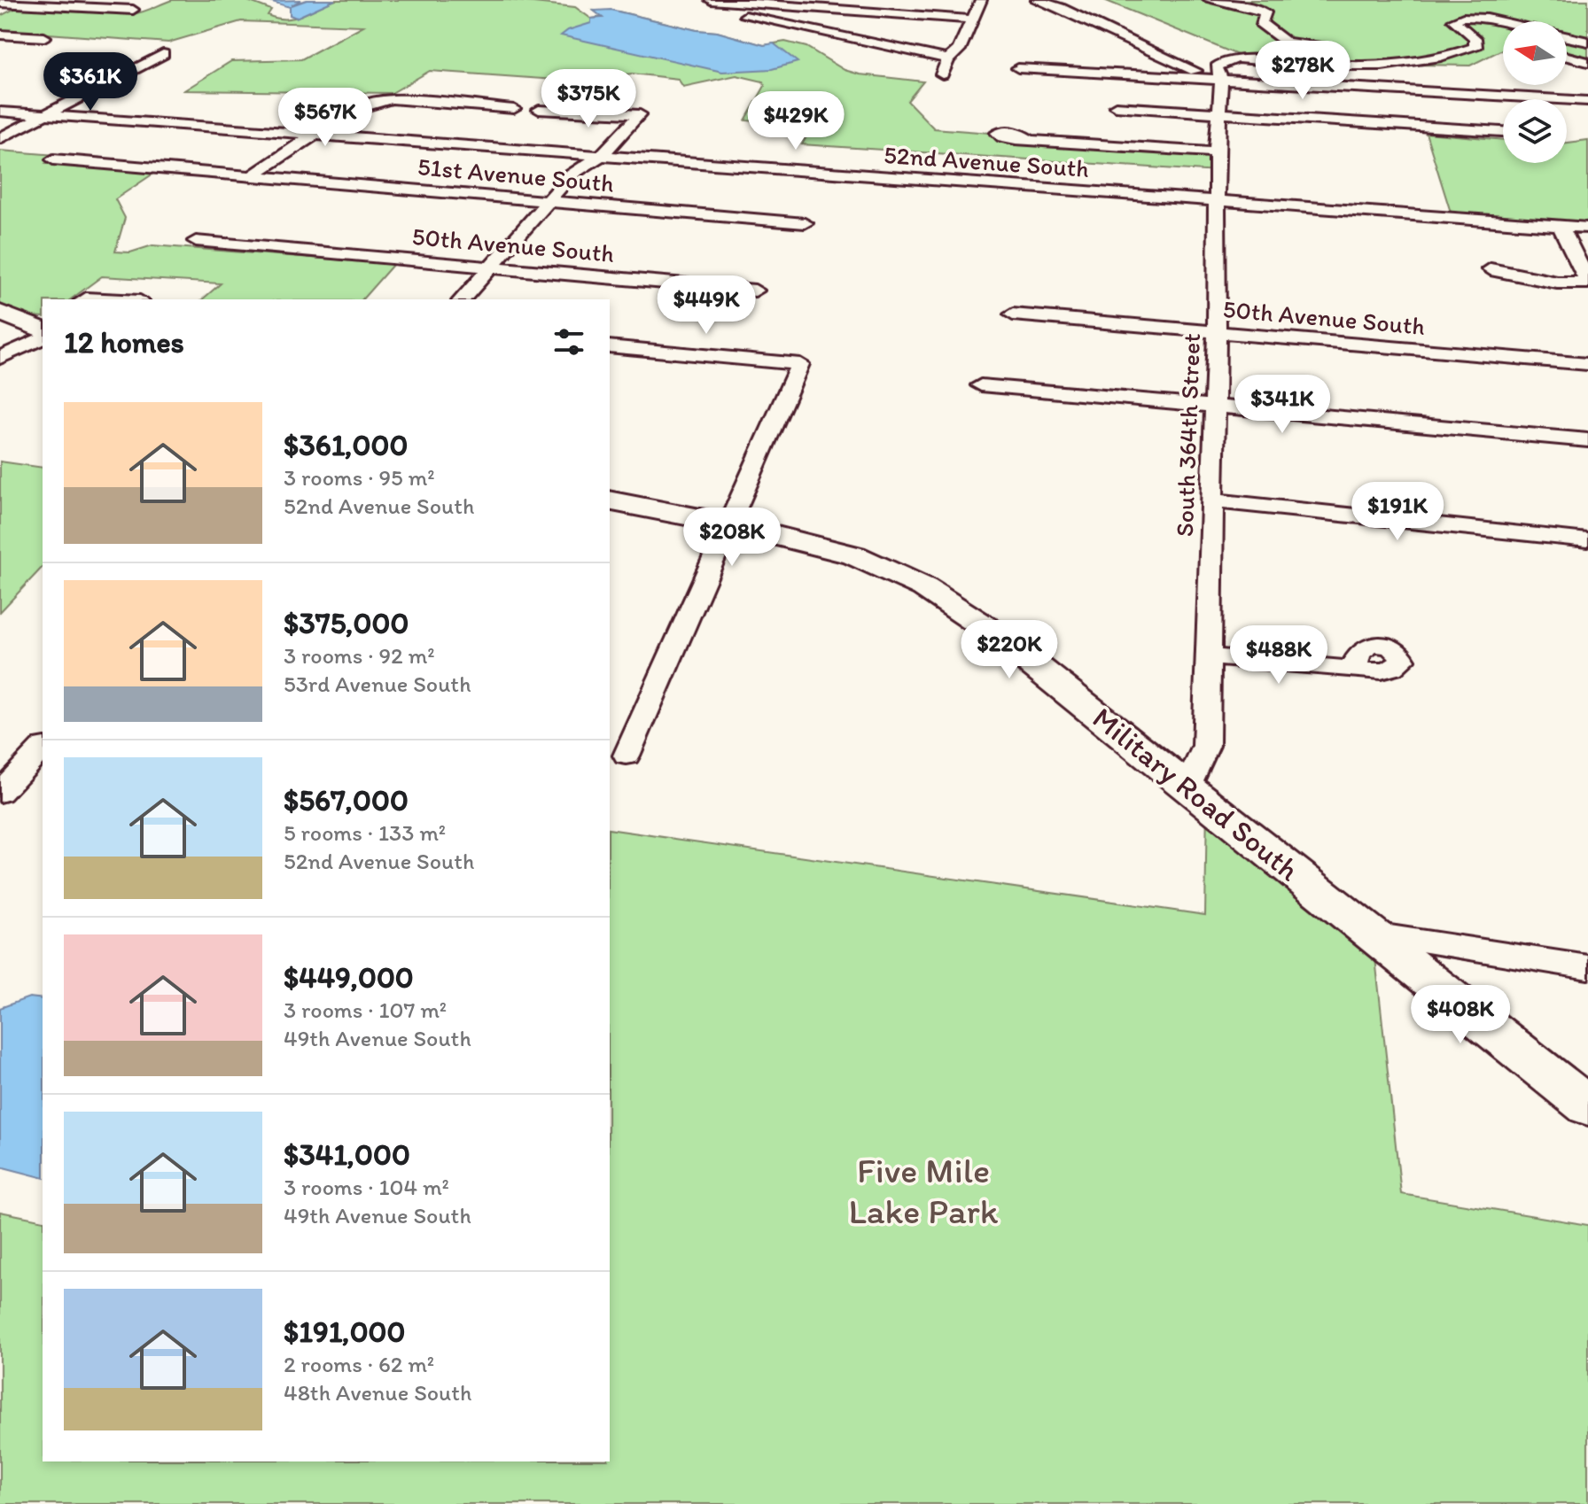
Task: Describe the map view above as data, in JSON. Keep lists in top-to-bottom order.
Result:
{
  "streets": {
    "main road": ["Military Road South"],
    "street": [
      "52nd Avenue South",
      "51st Avenue South",
      "50th Avenue South",
      "South 364th Street"
    ]
  },
  "crossings": [
    ["52nd Avenue South", "South 364th Street"],
    ["50th Avenue South", "South 364th Street"],
    ["South 364th Street", "Military Road South"]
  ],
  "parks": ["Five Mile Lake Park"],
  "north": "left",
  "page": {
    "price": [
      "$278K",
      "$361K",
      "$375K",
      "$567K",
      "$429K",
      "$449K",
      "$341K",
      "$191K",
      "$208K",
      "$220K",
      "$488K",
      "$408K"
    ],
    "heading": "12 homes",
    "list": [
      {
        "name": "$361,000",
        "note": "3 rooms · 95 m² · 52nd Avenue South"
      },
      {
        "name": "$375,000",
        "note": "3 rooms · 92 m² · 53rd Avenue South"
      },
      {
        "name": "$567,000",
        "note": "5 rooms · 133 m² · 52nd Avenue South"
      },
      {
        "name": "$449,000",
        "note": "3 rooms · 107 m² · 49th Avenue South"
      },
      {
        "name": "$341,000",
        "note": "3 rooms · 104 m² · 49th Avenue South"
      },
      {
        "name": "$191,000",
        "note": "2 rooms · 62 m² · 48th Avenue South"
      }
    ]
  }
}
